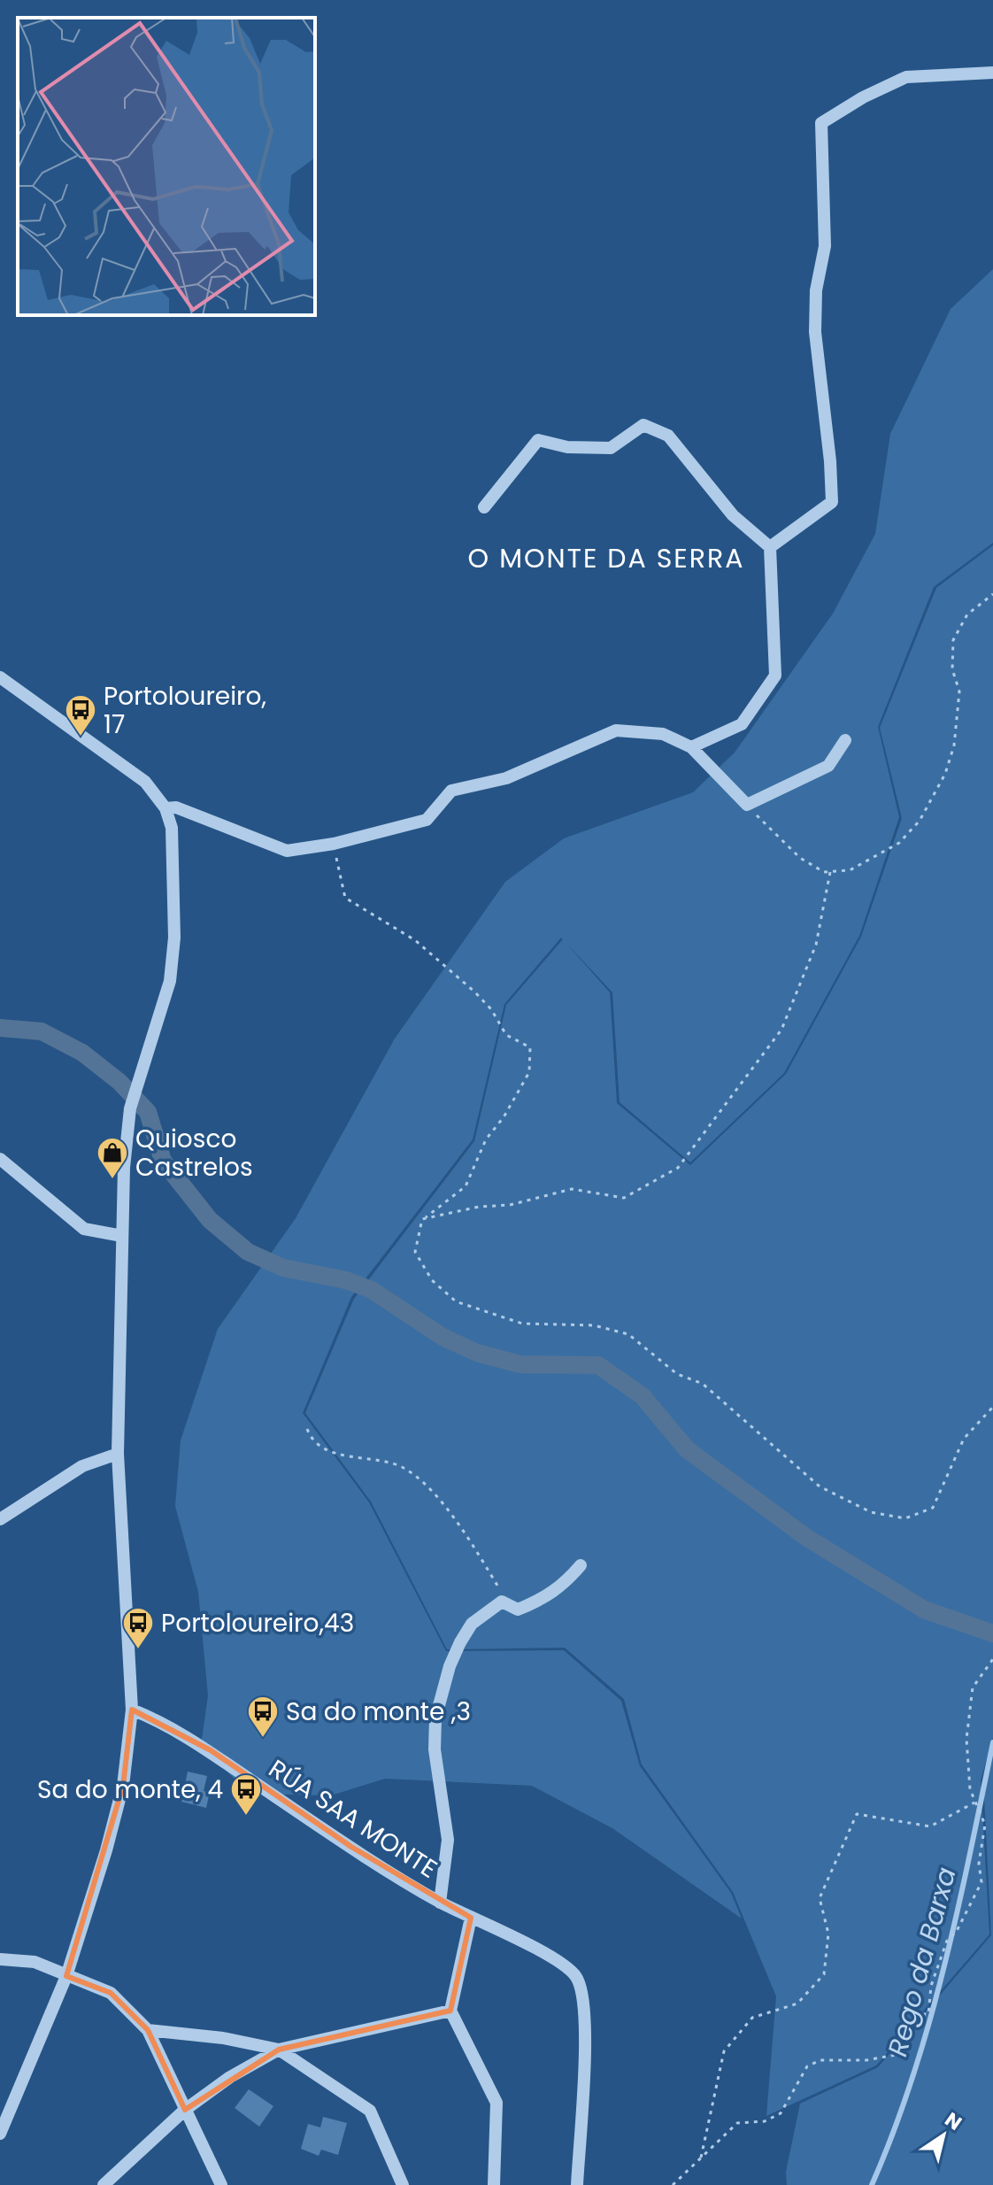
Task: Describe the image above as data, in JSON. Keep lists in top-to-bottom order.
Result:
{
  "streets": {
    "street": ["RÚA SAA MONTE"]
  },
  "districts": ["O MONTE DA SERRA"],
  "water": ["Rego da Barxa"],
  "places": {
    "bus stop": [
      "Portoloureiro, 17",
      "Portoloureiro,43",
      "Sa do monte ,3",
      "Sa do monte, 4"
    ],
    "shop": ["Quiosco Castrelos"]
  },
  "north": "top right"
}
